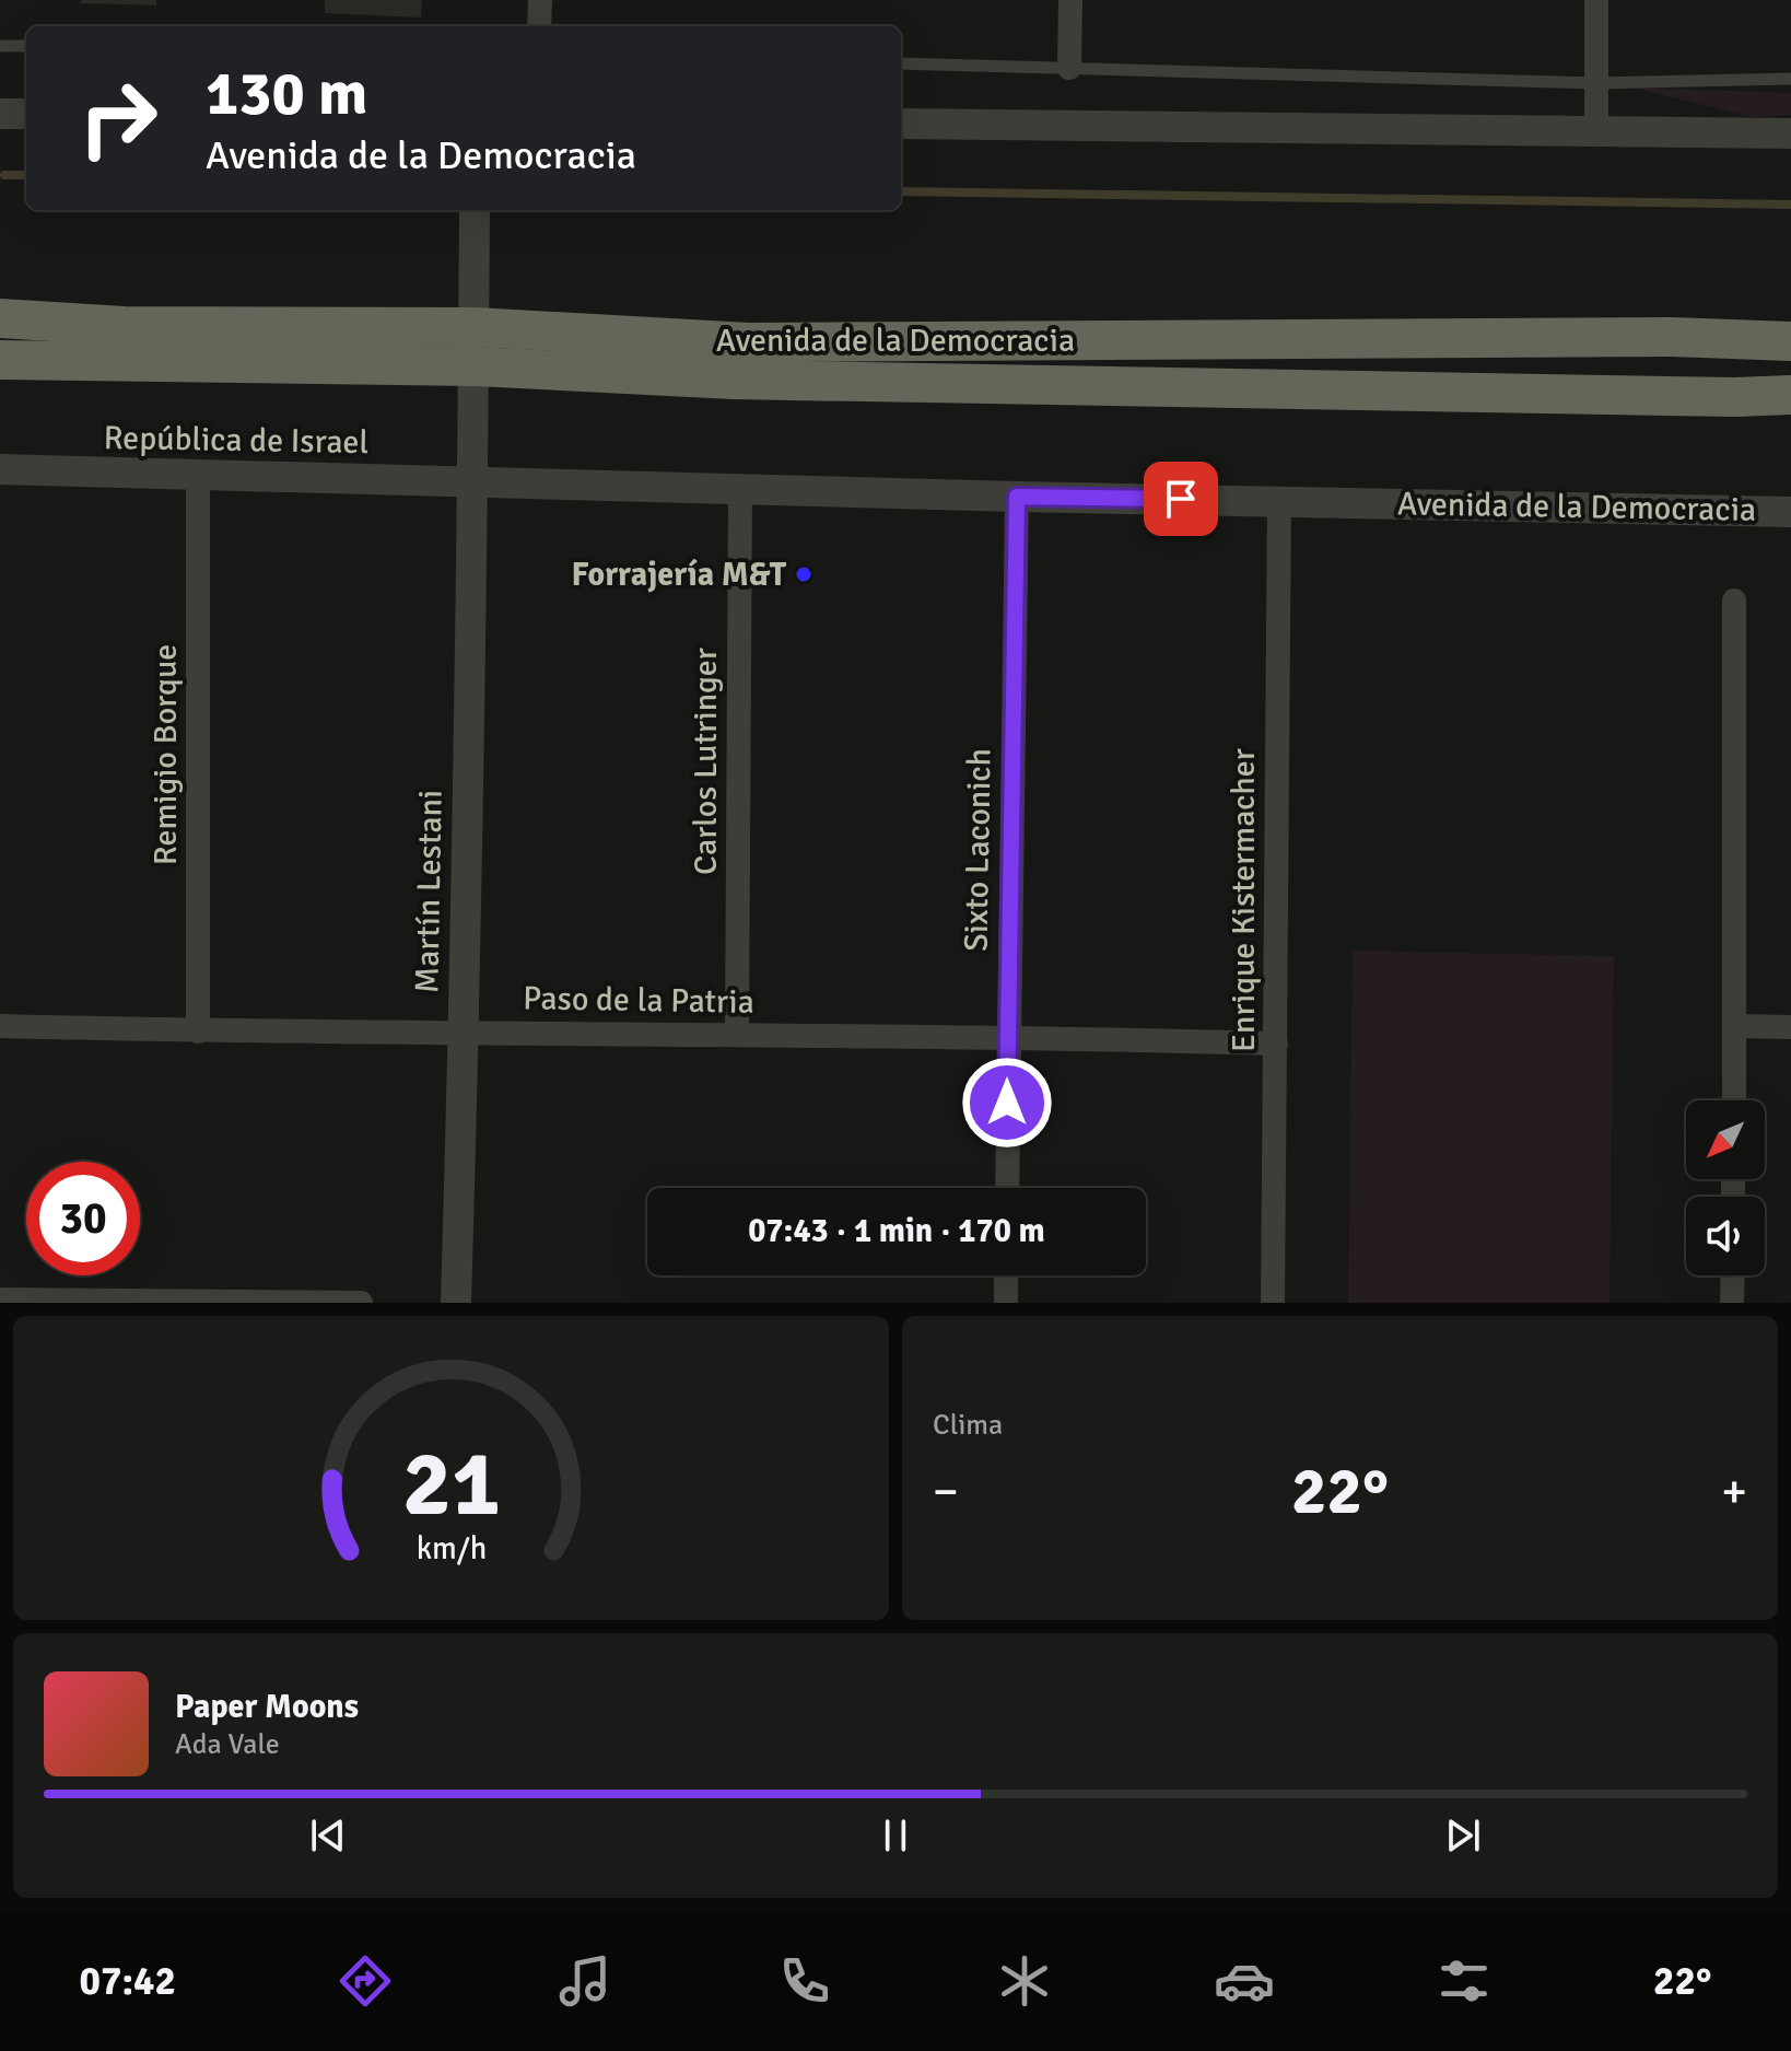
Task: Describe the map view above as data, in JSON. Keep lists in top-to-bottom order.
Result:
{
  "streets": {
    "highway": ["Avenida de la Democracia"],
    "street": [
      "República de Israel",
      "Remigio Borque",
      "Carlos Lutringer",
      "Sixto Laconich",
      "Martín Lestani",
      "Enrique Kistermacher",
      "Paso de la Patria"
    ]
  },
  "crossings": [
    ["Avenida de la Democracia", "República de Israel"],
    ["Avenida de la Democracia", "Carlos Lutringer"],
    ["Avenida de la Democracia", "Sixto Laconich"],
    ["Avenida de la Democracia", "Martín Lestani"],
    ["Avenida de la Democracia", "Enrique Kistermacher"],
    ["República de Israel", "Remigio Borque"],
    ["República de Israel", "Martín Lestani"],
    ["Remigio Borque", "Paso de la Patria"],
    ["Carlos Lutringer", "Paso de la Patria"],
    ["Sixto Laconich", "Paso de la Patria"],
    ["Martín Lestani", "Paso de la Patria"],
    ["Enrique Kistermacher", "Paso de la Patria"]
  ],
  "places": ["Forrajería M&T"],
  "north": "bottom left",
  "page": {
    "turn": ["130 m", "Avenida de la Democracia"],
    "limit": "30",
    "trip": "07:43 · 1 min · 170 m",
    "tile": "Clima",
    "heat": ["−", "22°", "+"],
    "song": ["Paper Moons", "Ada Vale"],
    "tabs": ["07:42", "22°"],
    "gauge": ["21", "km/h"]
  }
}
